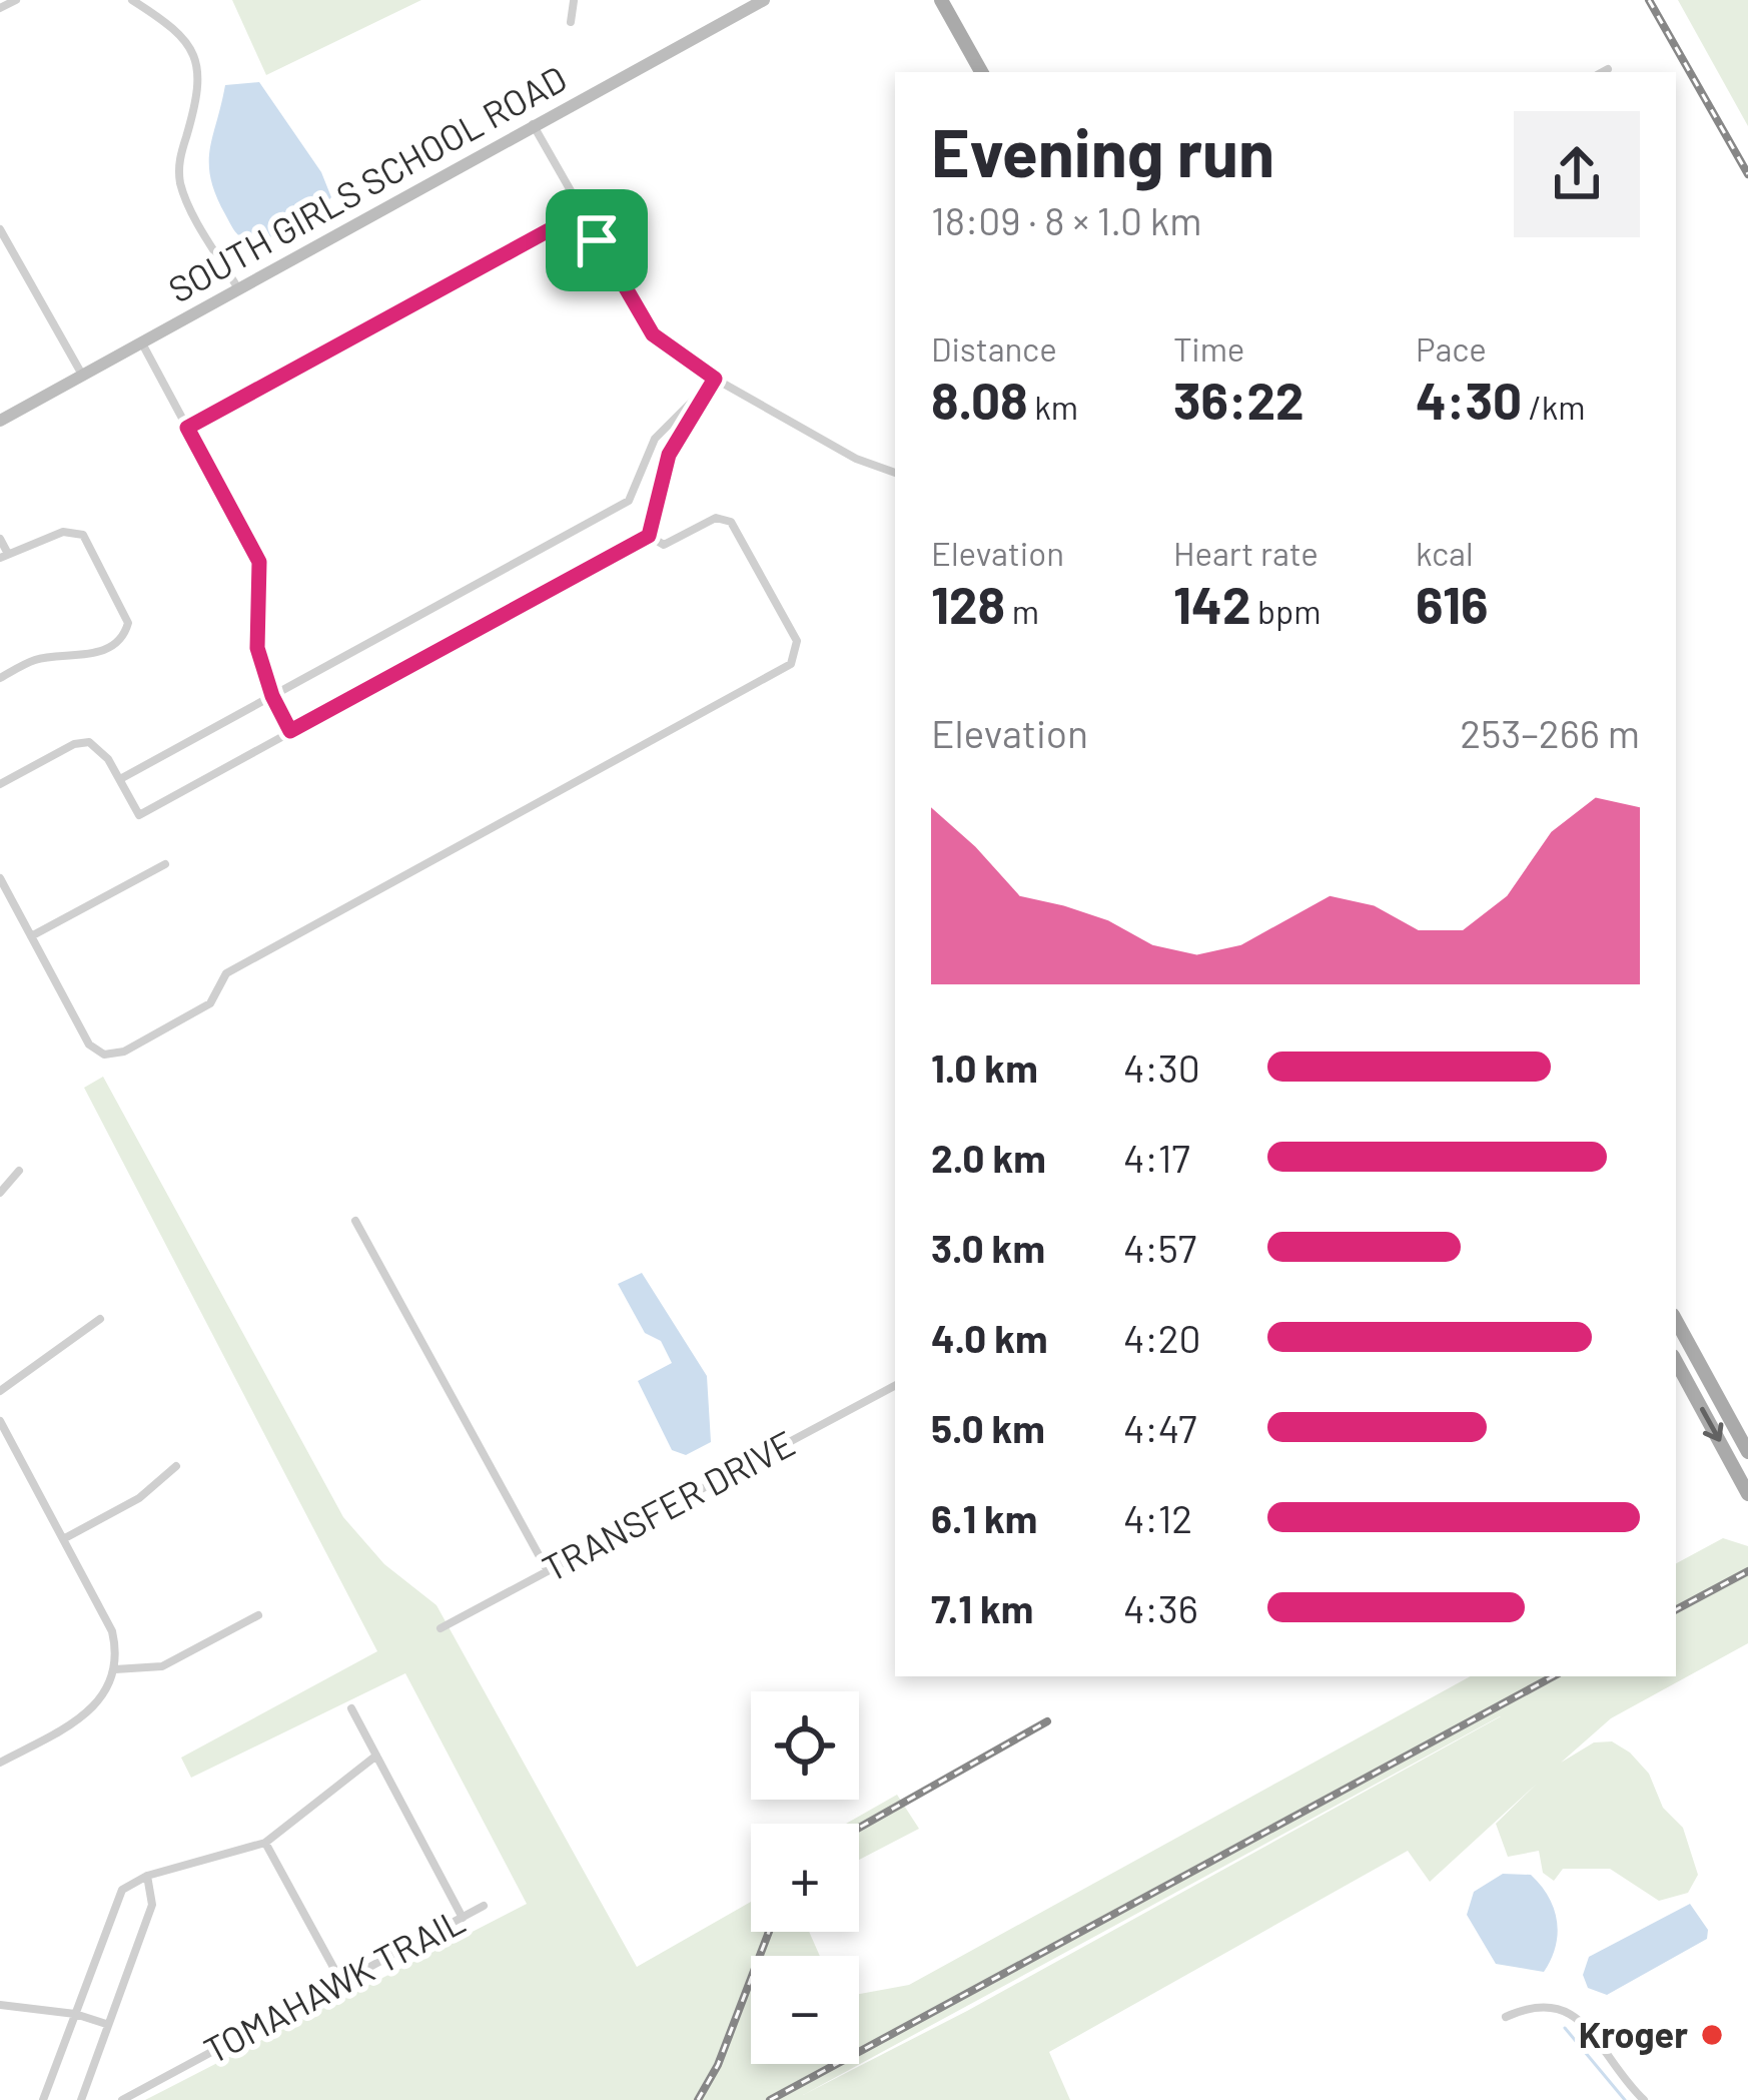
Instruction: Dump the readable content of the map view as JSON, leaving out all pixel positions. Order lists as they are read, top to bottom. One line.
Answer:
{"streets":{"main road":["SOUTH GIRLS SCHOOL ROAD"],"street":["TRANSFER DRIVE","TOMAHAWK TRAIL"]},"places":["Kroger"],"page":{"heading":["Evening run","18:09 · 8 × 1.0 km"],"stats":[["Distance","8.08 km"],["Time","36:22"],["Pace","4:30 /km"],["Elevation","128 m"],["Heart rate","142 bpm"],["kcal","616"]],"chart":["Elevation","253–266 m"],"list":[{"name":"1.0 km","note":"4:30"},{"name":"2.0 km","note":"4:17"},{"name":"3.0 km","note":"4:57"},{"name":"4.0 km","note":"4:20"},{"name":"5.0 km","note":"4:47"},{"name":"6.1 km","note":"4:12"},{"name":"7.1 km","note":"4:36"}],"map_buttons":["+","−"]}}
